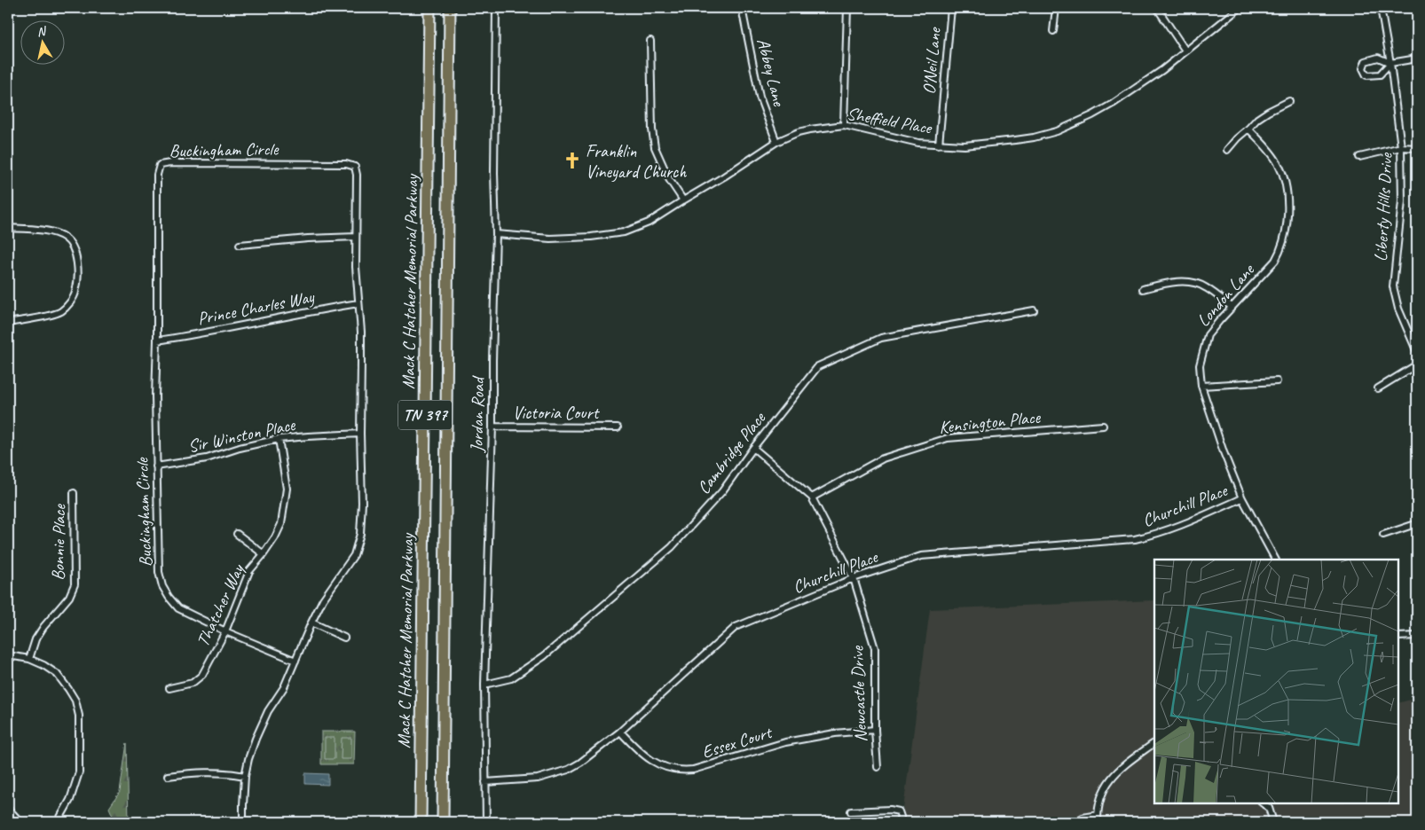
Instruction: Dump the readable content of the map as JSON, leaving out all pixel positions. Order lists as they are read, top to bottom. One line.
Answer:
{"streets":{"highway":["Mack C Hatcher Memorial Parkway","TN 397"],"street":["O'Neil Lane","Abbey Lane","Sheffield Place","Buckingham Circle","Liberty Hills Drive","London Lane","Prince Charles Way","Victoria Court","Jordan Road","Kensington Place","Sir Winston Place","Cambridge Place","Churchill Place","Bonnie Place","Thatcher Way","Newcastle Drive","Essex Court"]},"crossings":[["O'Neil Lane","Sheffield Place"],["Abbey Lane","Sheffield Place"],["Sheffield Place","Jordan Road"],["Buckingham Circle","Prince Charles Way"],["Buckingham Circle","Sir Winston Place"],["Buckingham Circle","Thatcher Way"],["London Lane","Churchill Place"],["Victoria Court","Jordan Road"],["Jordan Road","Cambridge Place"],["Jordan Road","Churchill Place"],["Kensington Place","Newcastle Drive"],["Sir Winston Place","Thatcher Way"],["Cambridge Place","Newcastle Drive"],["Churchill Place","Newcastle Drive"],["Churchill Place","Essex Court"],["Newcastle Drive","Essex Court"]],"places":{"church":["Franklin Vineyard Church"]},"north":"top"}
